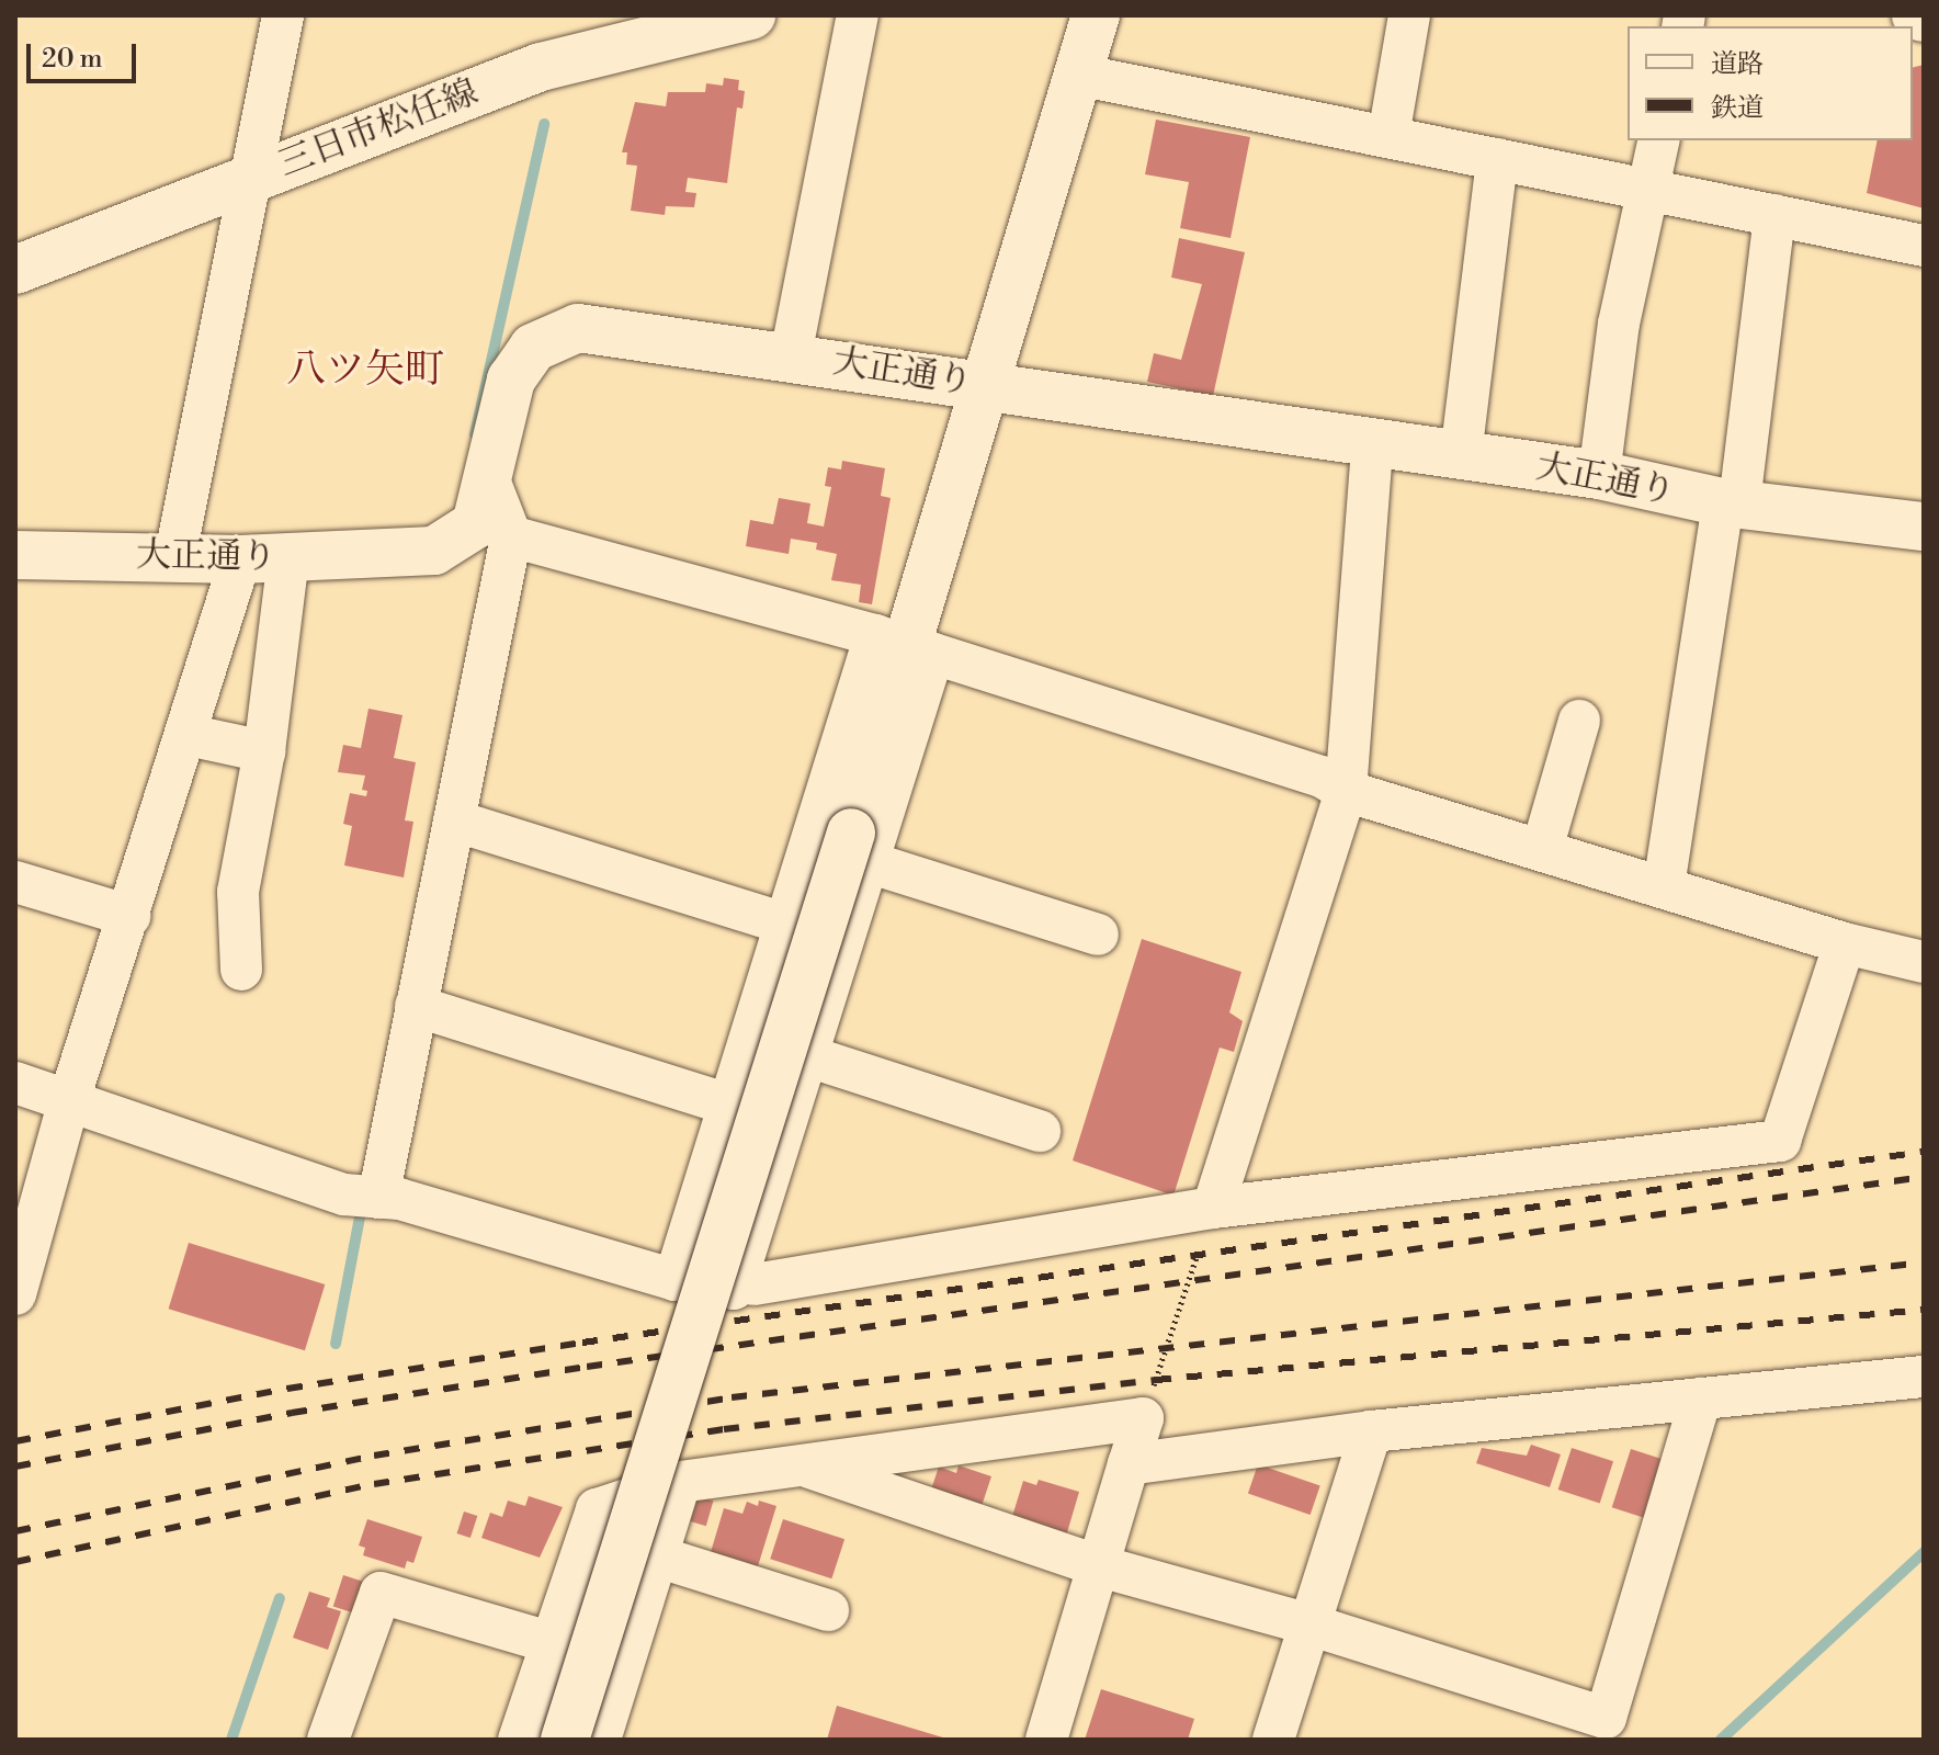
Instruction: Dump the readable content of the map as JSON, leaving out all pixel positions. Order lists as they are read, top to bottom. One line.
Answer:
{"streets":{"street":["三日市松任線","大正通り"]},"districts":["八ツ矢町"],"legend":["道路","鉄道"],"scale_bar":"20 m"}
